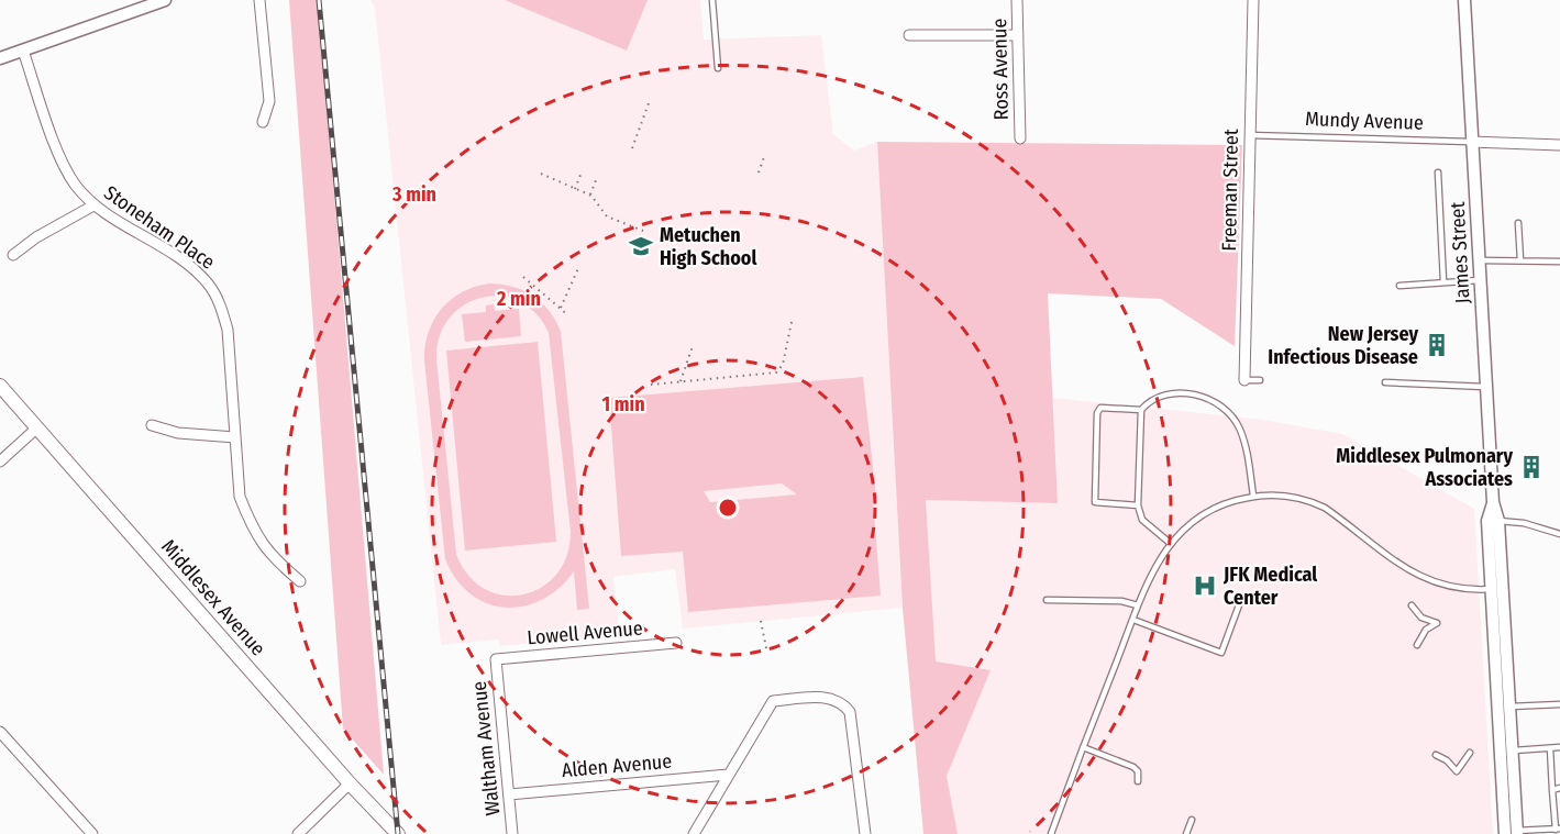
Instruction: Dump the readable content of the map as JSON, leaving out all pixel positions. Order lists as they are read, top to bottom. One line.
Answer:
{"streets":{"main road":["Middlesex Avenue"],"street":["Ross Avenue","Freeman Street","Stoneham Place","James Street","Lowell Avenue","Waltham Avenue","Alden Avenue"],"lane":["Mundy Avenue"]},"crossings":[["Mundy Avenue","Freeman Street"],["Mundy Avenue","James Street"],["Lowell Avenue","Waltham Avenue"],["Waltham Avenue","Alden Avenue"]],"places":{"school or university":["Metuchen High School"],"building":["New Jersey Infectious Disease","Middlesex Pulmonary Associates"],"hospital":["JFK Medical Center"]},"rings":["3 min","2 min","1 min"]}
